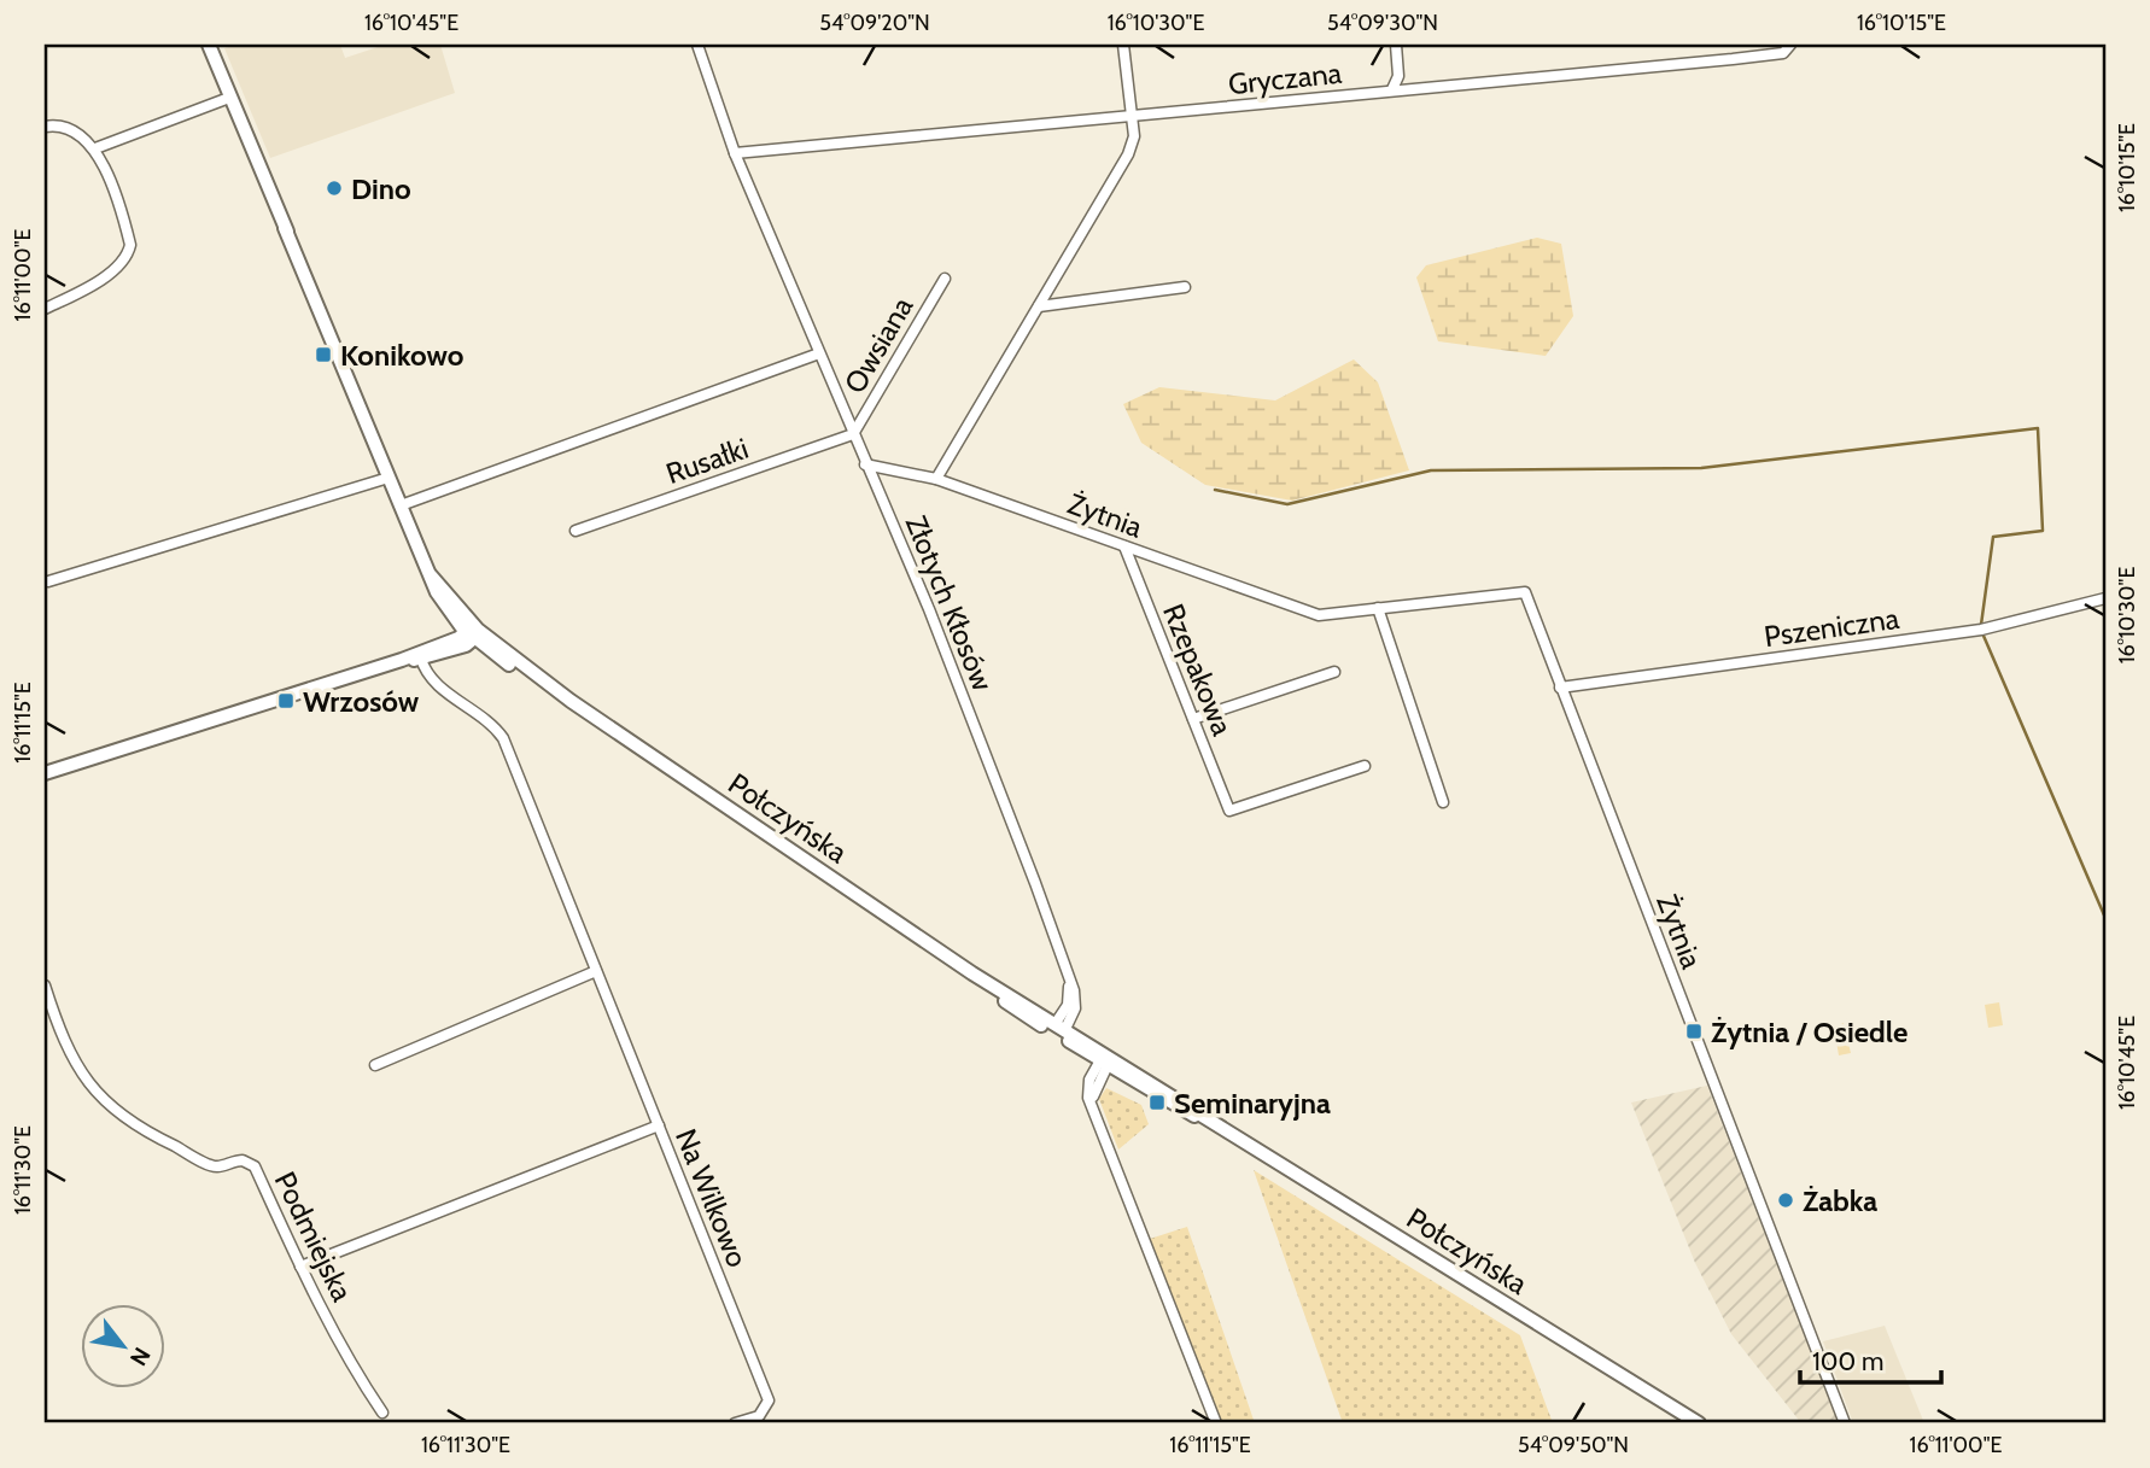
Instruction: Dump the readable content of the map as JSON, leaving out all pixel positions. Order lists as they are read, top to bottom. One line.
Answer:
{"streets":{"main road":["Połczyńska"],"street":["Gryczana","Owsiana","Rusałki","Żytnia","Złotych Kłosów","Pszeniczna","Rzepakowa","Na Wilkowo","Podmiejska"]},"crossings":[["Gryczana","Złotych Kłosów"],["Owsiana","Rusałki"],["Owsiana","Złotych Kłosów"],["Rusałki","Złotych Kłosów"],["Żytnia","Złotych Kłosów"],["Żytnia","Pszeniczna"],["Żytnia","Rzepakowa"],["Złotych Kłosów","Połczyńska"]],"places":{"other":["Dino","Żabka"],"transit":["Konikowo","Wrzosów","Żytnia / Osiedle","Seminaryjna"]},"scale_bar":"100 m","north":"bottom right","coordinates":["16°10'45\"E","54°09'20\"N","16°10'30\"E","54°09'30\"N","16°10'15\"E","16°11'00\"E","16°11'15\"E","16°11'30\"E","54°09'50\"N"]}
